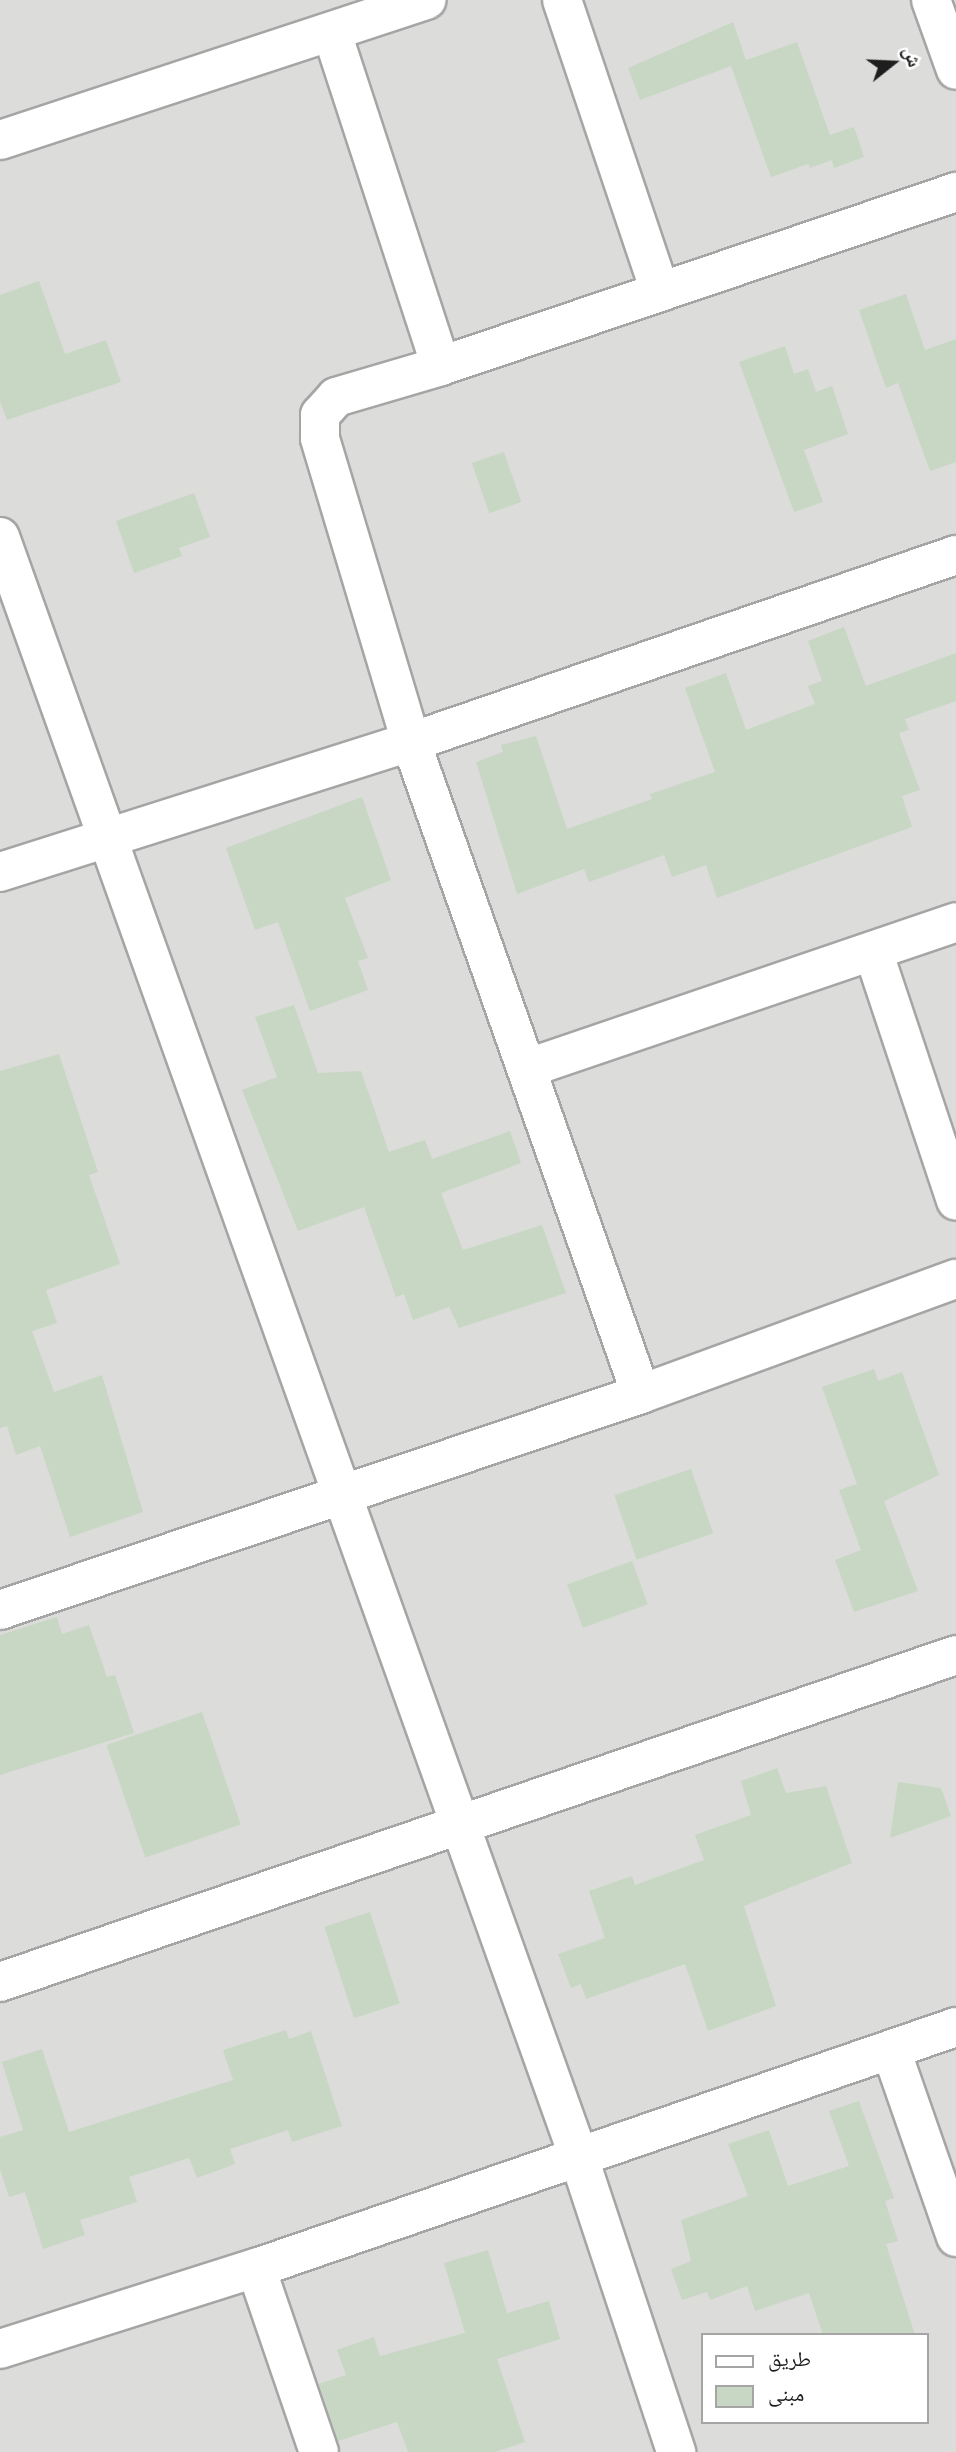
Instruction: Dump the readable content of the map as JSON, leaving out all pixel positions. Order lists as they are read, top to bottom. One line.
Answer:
{"legend":["طريق","مبنى"],"north":"right"}
